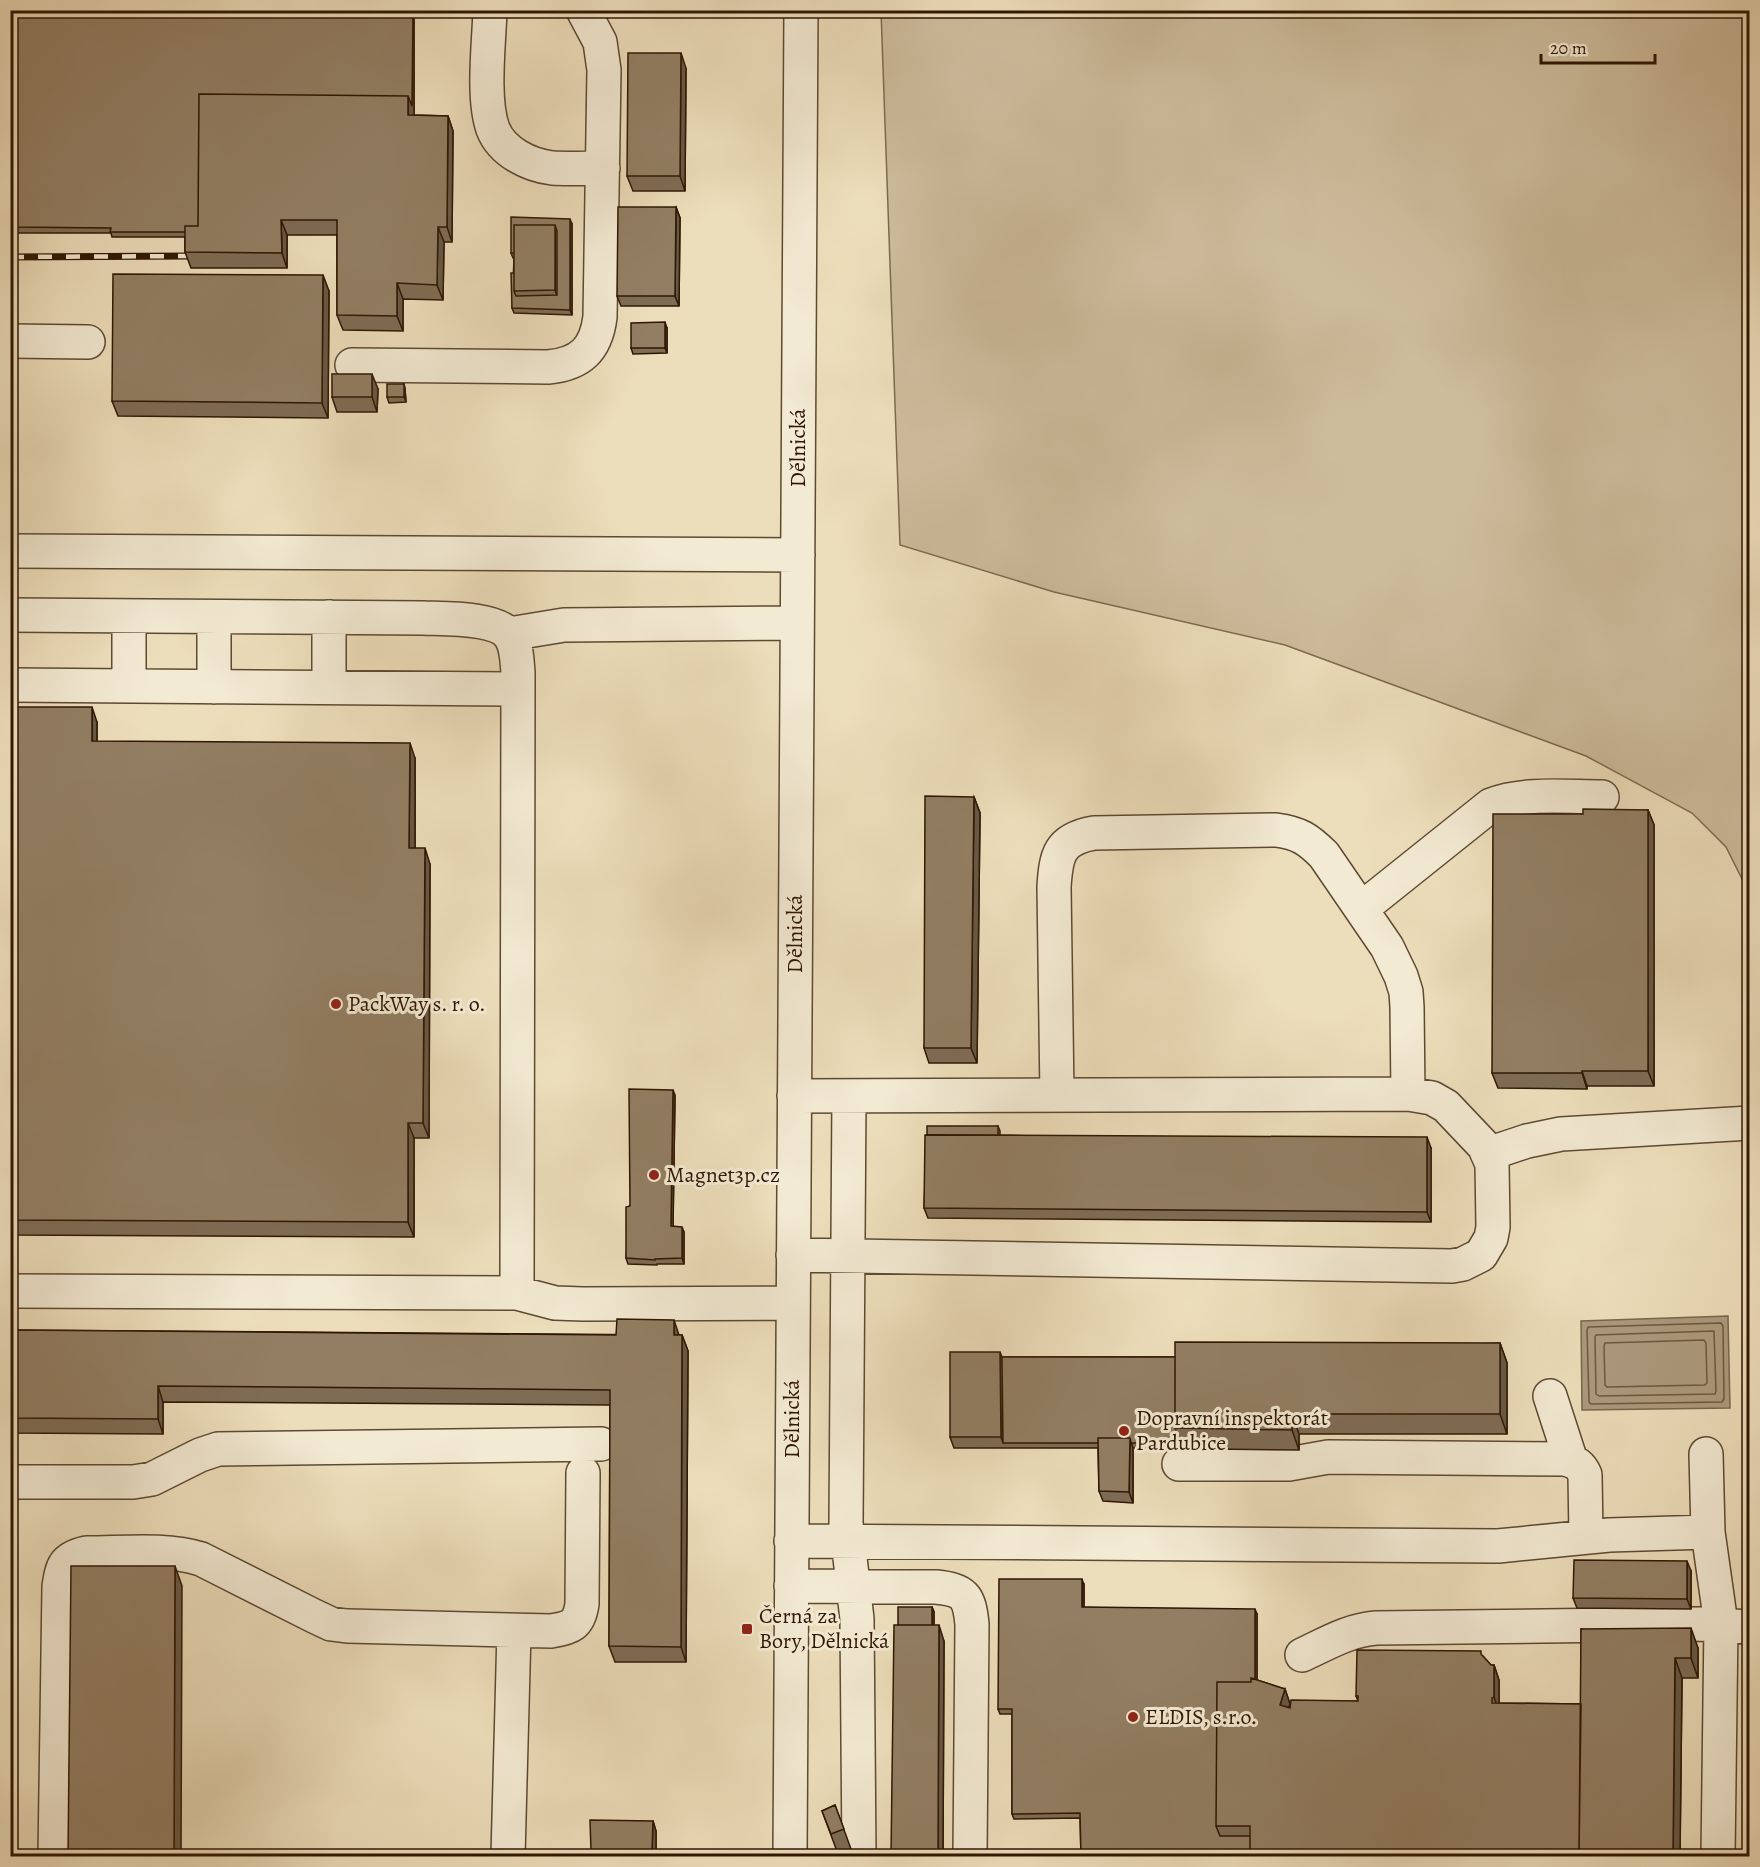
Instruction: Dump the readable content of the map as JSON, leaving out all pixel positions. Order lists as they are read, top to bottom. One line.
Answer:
{"streets":{"street":["Dělnická"]},"places":{"other":["PackWay s. r. o.","Magnet3p.cz","Dopravní inspektorát Pardubice","ELDIS, s.r.o."],"transit":["Černá za Bory, Dělnická"]},"scale_bar":"20 m"}
